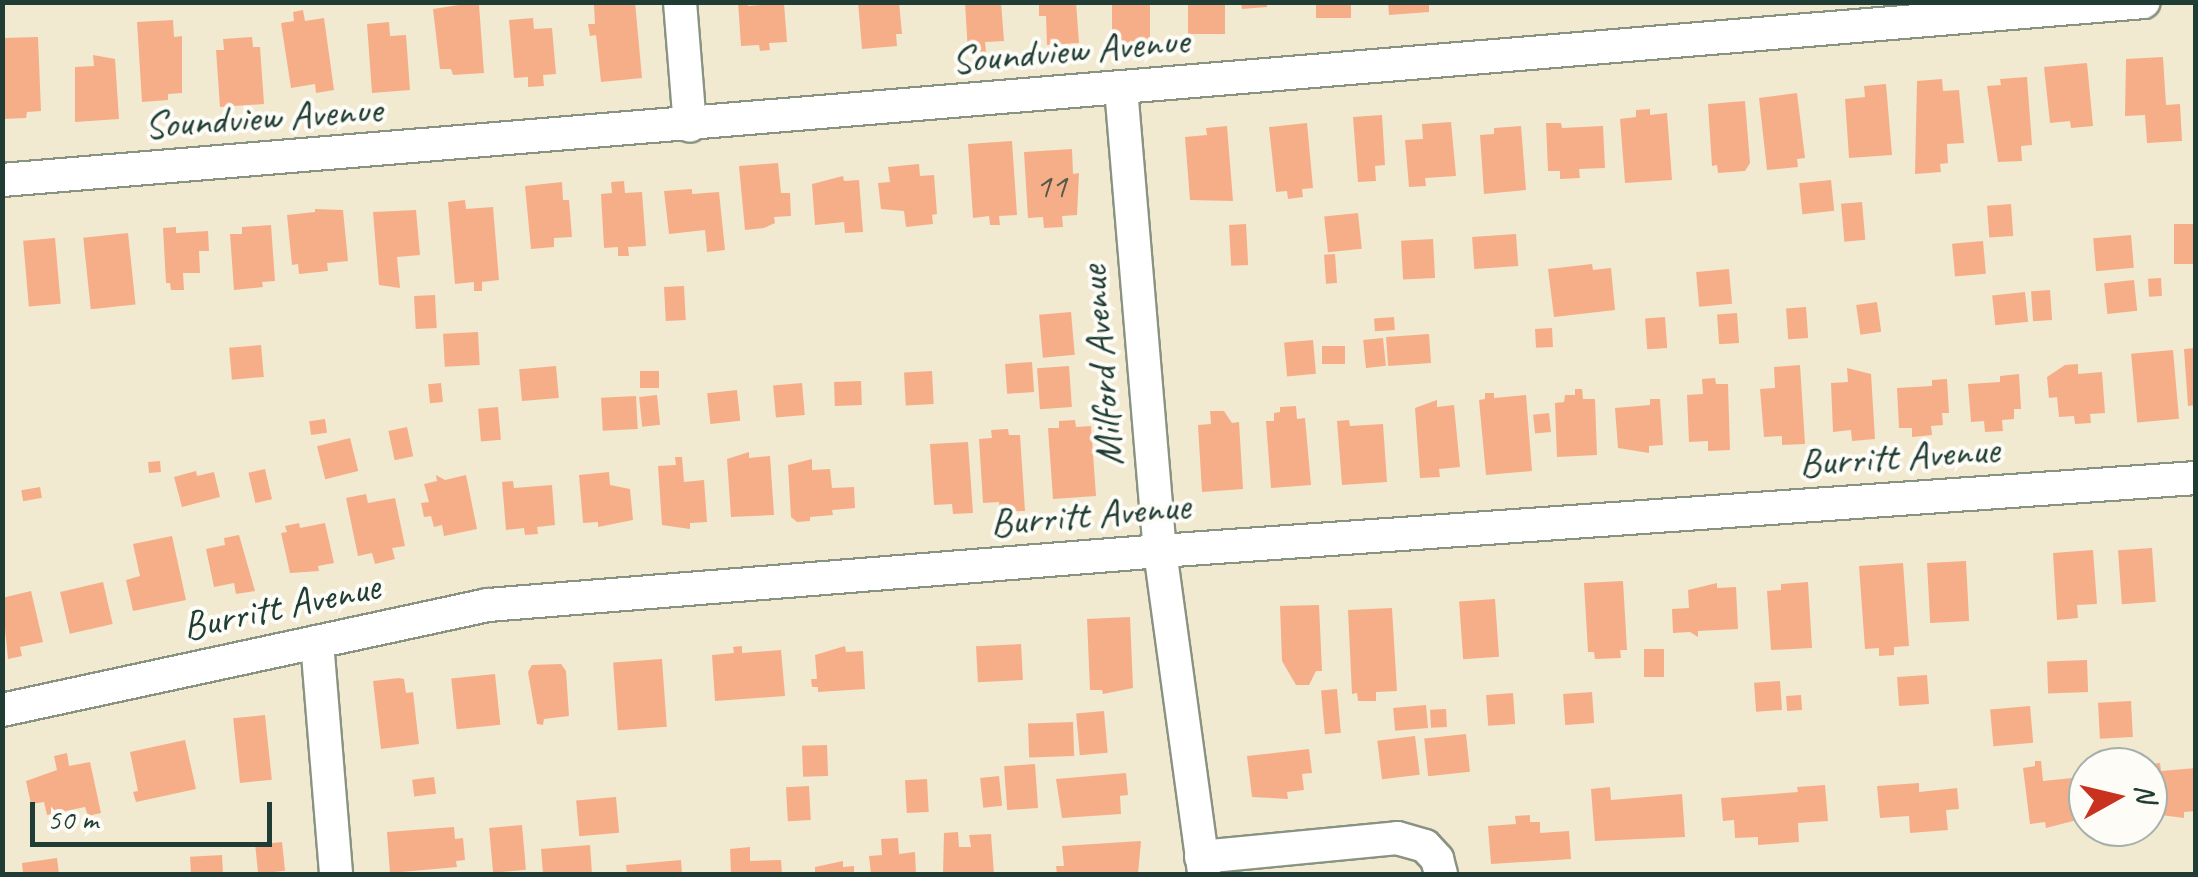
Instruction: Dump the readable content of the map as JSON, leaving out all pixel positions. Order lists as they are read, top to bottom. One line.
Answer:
{"streets":{"street":["Soundview Avenue","Milford Avenue","Burritt Avenue"]},"crossings":[["Soundview Avenue","Milford Avenue"],["Milford Avenue","Burritt Avenue"]],"house_numbers":["11"],"scale_bar":"50 m","north":"right"}
